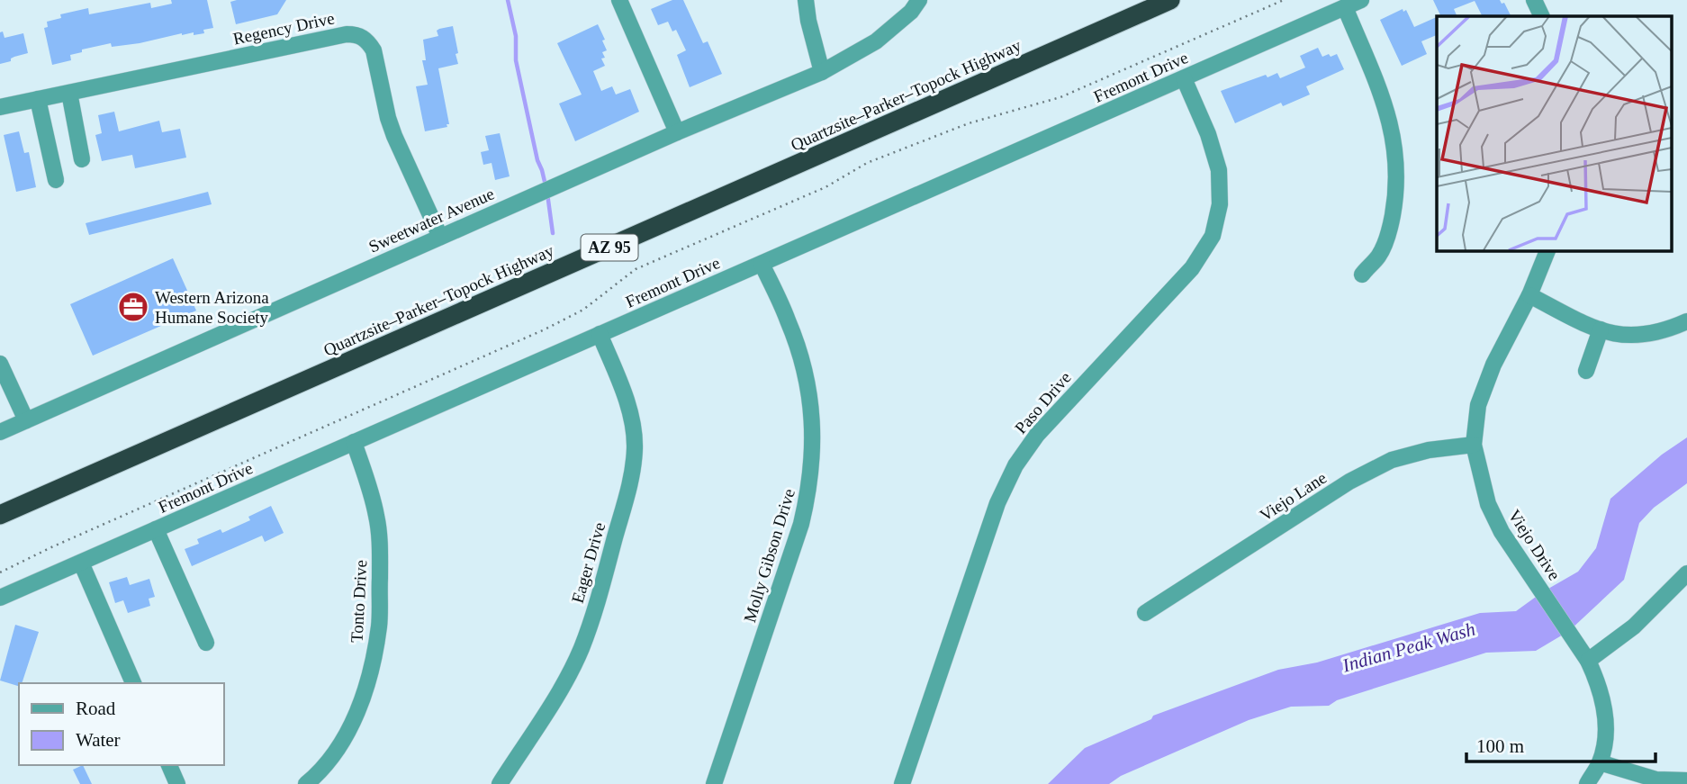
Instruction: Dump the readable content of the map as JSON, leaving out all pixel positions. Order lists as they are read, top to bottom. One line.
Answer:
{"streets":{"highway":["Quartzsite–Parker–Topock Highway","AZ 95"],"street":["Regency Drive","Fremont Drive","Sweetwater Avenue","Paso Drive","Viejo Lane","Viejo Drive","Molly Gibson Drive","Eager Drive","Tonto Drive"]},"crossings":[["Regency Drive","Sweetwater Avenue"],["Fremont Drive","Paso Drive"],["Fremont Drive","Molly Gibson Drive"],["Fremont Drive","Eager Drive"],["Fremont Drive","Tonto Drive"],["Viejo Lane","Viejo Drive"]],"water":["Indian Peak Wash"],"places":{"office":["Western Arizona Humane Society"]},"legend":["Road","Water"],"scale_bar":"100 m"}
